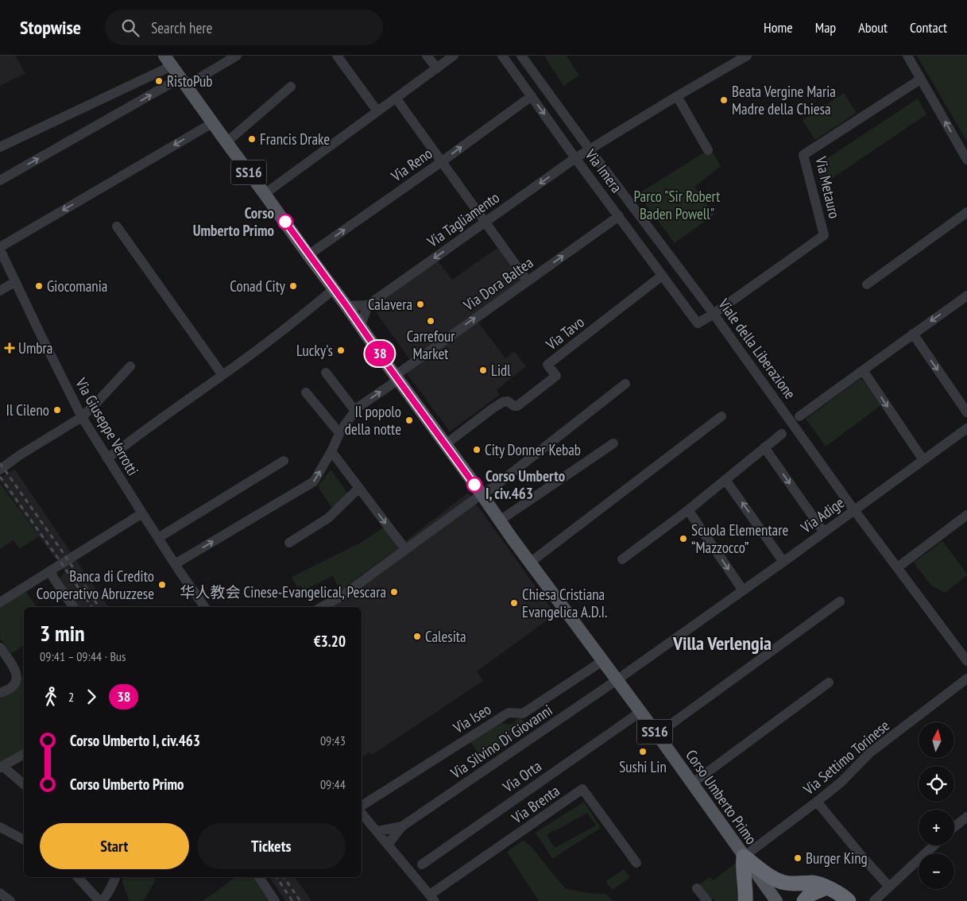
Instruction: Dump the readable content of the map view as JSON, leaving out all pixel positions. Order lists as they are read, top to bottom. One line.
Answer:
{"streets":{"main road":["SS16","Corso Umberto Primo"],"street":["Via Reno","Via Imera","Via Metauro","Via Tagliamento","Via Dora Baltea","Via Tavo","Viale della Liberazione","Via Giuseppe Verrotti","Via Adige","Via Iseo","Via Silvino Di Giovanni","Via Settimo Torinese","Via Orta","Via Brenta"]},"crossings":[["Via Reno","Via Imera"],["Via Reno","Corso Umberto Primo"],["Via Imera","Via Metauro"],["Via Imera","Via Tagliamento"],["Via Imera","Via Dora Baltea"],["Via Imera","Via Tavo"],["Via Metauro","Viale della Liberazione"],["Via Tagliamento","Viale della Liberazione"],["Via Dora Baltea","Via Giuseppe Verrotti"],["Via Dora Baltea","Corso Umberto Primo"],["Via Tavo","Corso Umberto Primo"],["Viale della Liberazione","Via Adige"],["Via Adige","Via Silvino Di Giovanni"],["Via Adige","Corso Umberto Primo"],["Via Iseo","Corso Umberto Primo"],["Via Silvino Di Giovanni","Corso Umberto Primo"],["Via Settimo Torinese","Corso Umberto Primo"],["Via Orta","Corso Umberto Primo"]],"one_way":["Via Tagliamento"],"districts":["Villa Verlengia"],"parks":["Parco \"Sir Robert Baden Powell\""],"places":{"other":["RistoPub","Beata Vergine Maria Madre della Chiesa","Francis Drake","Corso Umberto Primo","Giocomania","Conad City","Calavera","Carrefour Market","Lucky's","Lidl","Il Cileno","Il popolo della notte","City Donner Kebab","Corso Umberto I, civ.463","Scuola Elementare “Mazzocco”","Banca di Credito Cooperativo Abruzzese","华人教会 Cinese-Evangelical, Pescara","Chiesa Cristiana Evangelica A.D.I.","Calesita","Sushi Lin","Burger King"],"health":["Umbra"]},"lines":["bus line 38"],"north":"top","page":{"header":"Stopwise","search":"Search here","nav":["Home","Map","About","Contact"],"on_map":"38","heading":["3 min","09:41 – 09:44 · Bus","€3.20"],"legs":["2","38"],"list":[{"name":"Corso Umberto I, civ.463","value":"09:43"},{"name":"Corso Umberto Primo","value":"09:44"}],"map_buttons":["+","−"],"buttons":["Start","Tickets"]}}
